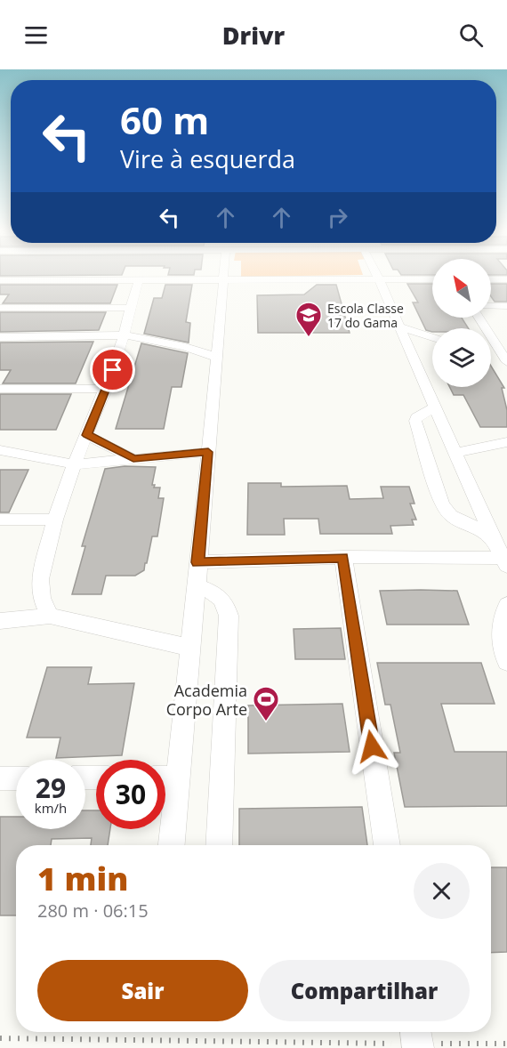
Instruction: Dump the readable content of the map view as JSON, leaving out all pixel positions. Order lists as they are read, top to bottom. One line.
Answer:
{"places":{"school or university":["Escola Classe 17 do Gama"],"sports":["Academia Corpo Arte"]},"north":"top left","page":{"header":"Drivr","turn":["60 m","Vire à esquerda"],"speed":"29 km/h","limit":"30","heading":["1 min","280 m · 06:15"],"buttons":["Sair","Compartilhar"]}}
